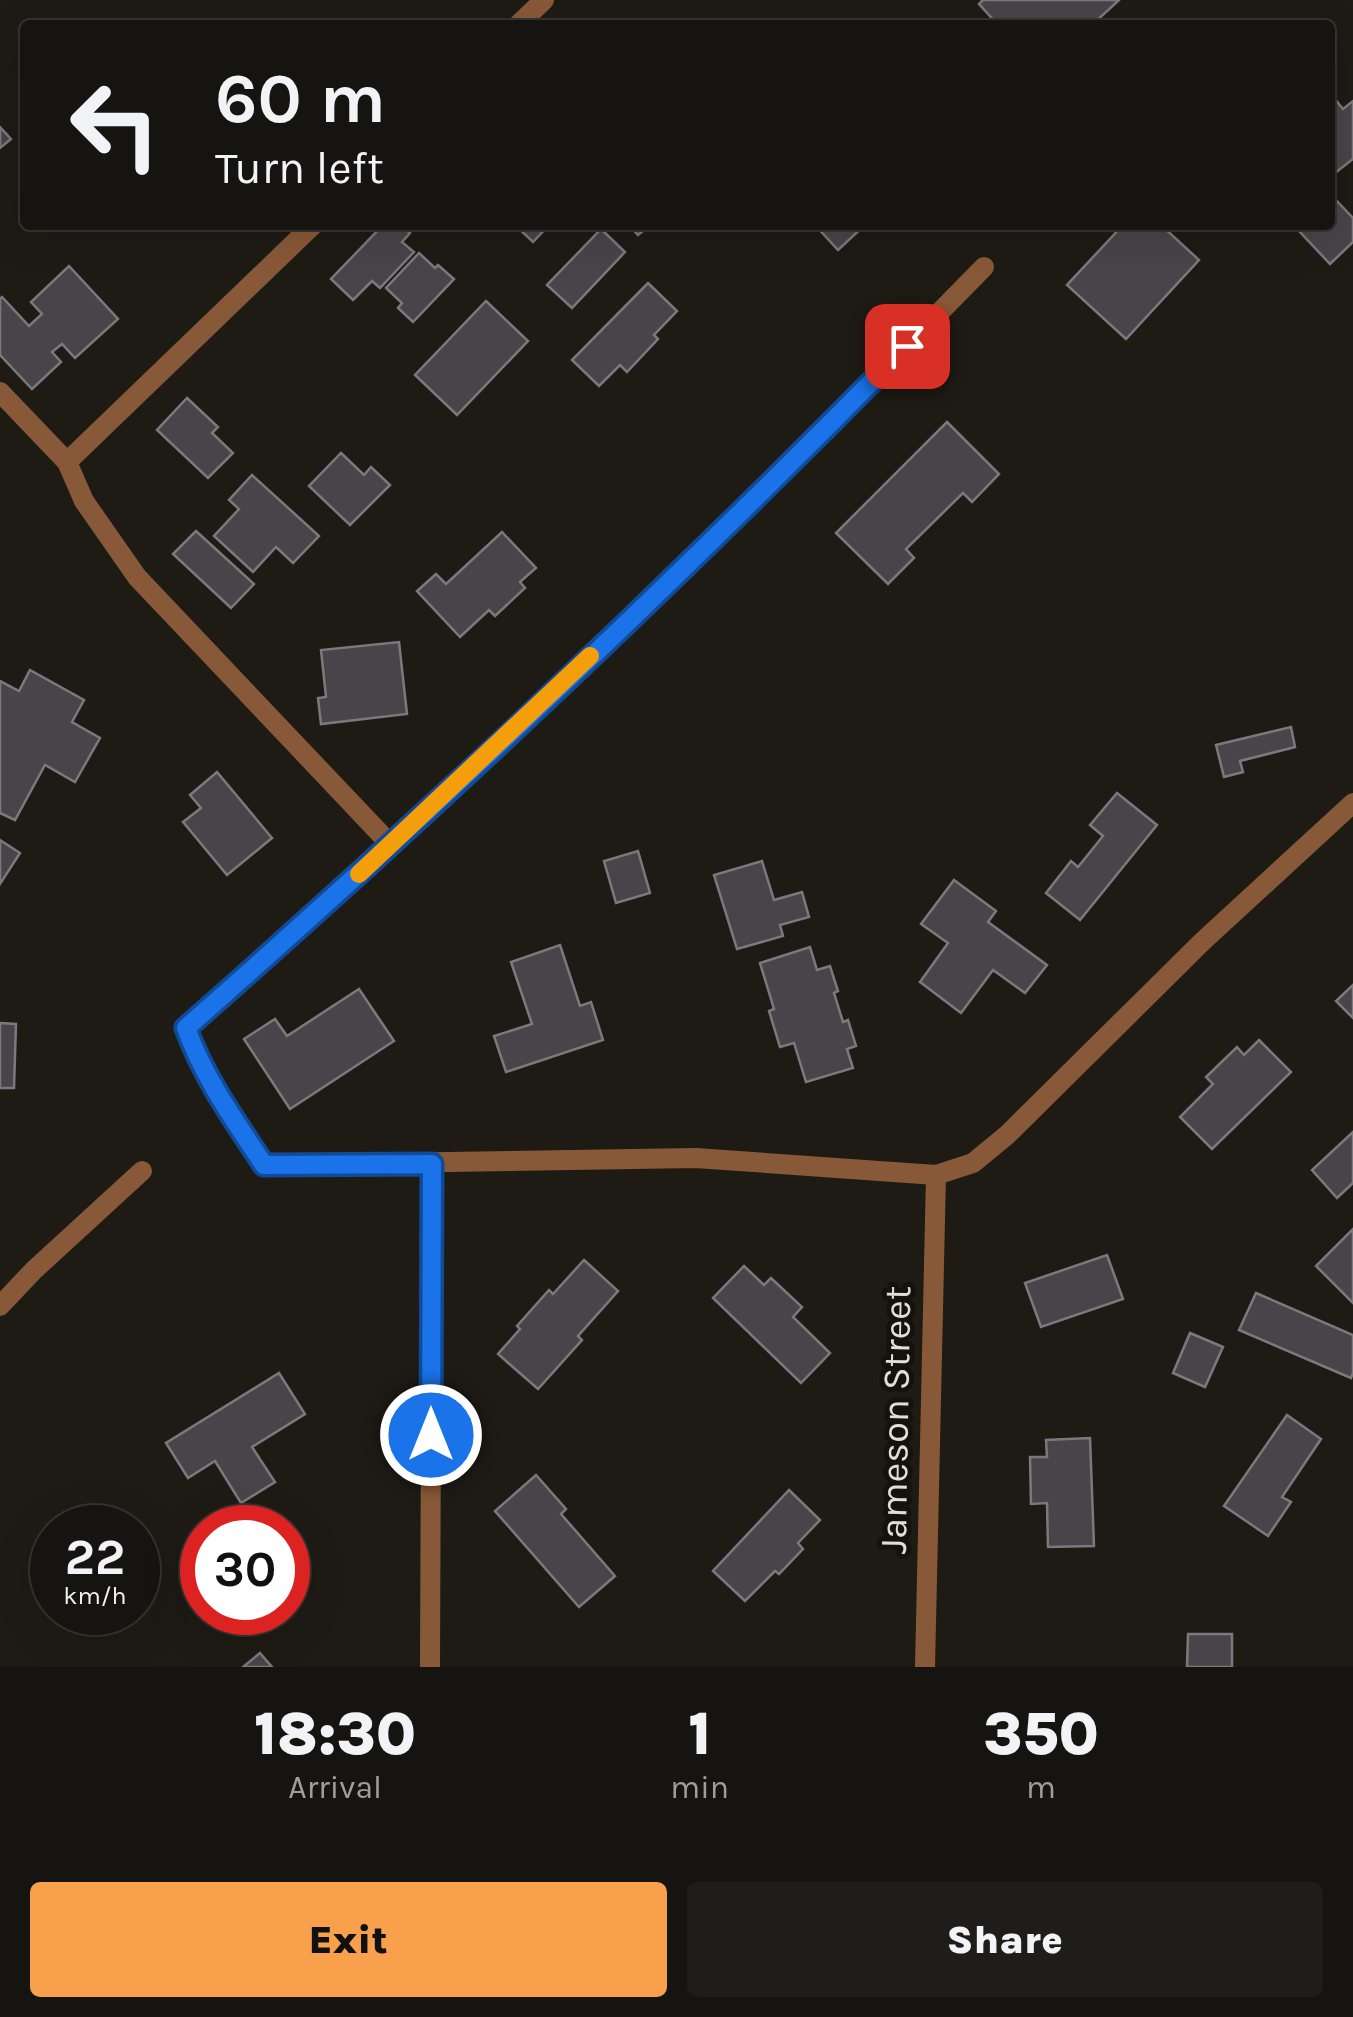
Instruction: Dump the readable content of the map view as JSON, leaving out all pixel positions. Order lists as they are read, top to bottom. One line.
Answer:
{"streets":{"street":["Jameson Street"]},"page":{"turn":["60 m","Turn left"],"speed":"22 km/h","limit":"30","eta":["18:30","Arrival","1","min","350","m"],"buttons":["Exit","Share"]}}
